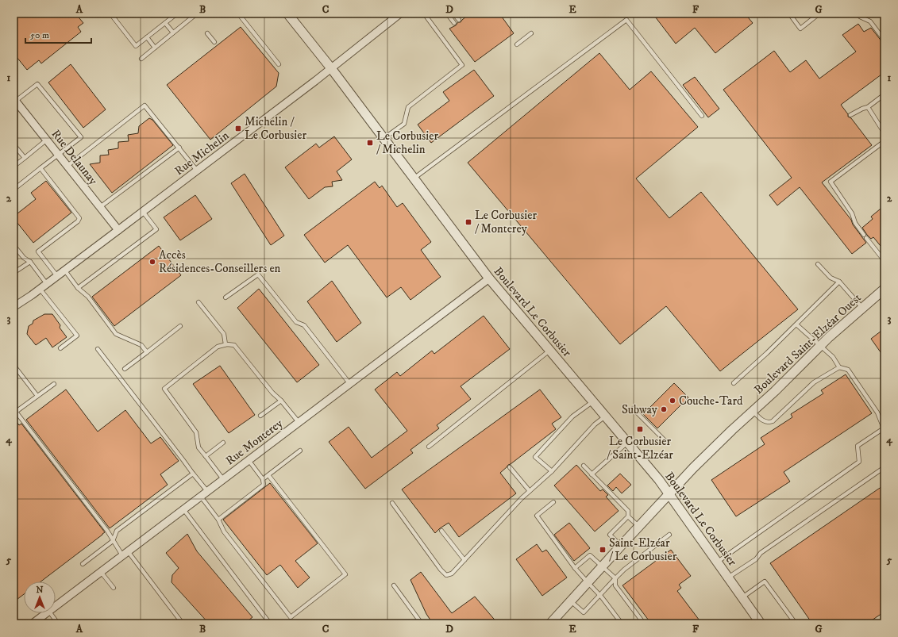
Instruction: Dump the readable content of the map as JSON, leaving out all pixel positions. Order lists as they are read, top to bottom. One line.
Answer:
{"streets":{"street":["Rue Michelin","Rue Delaunay","Boulevard Le Corbusier","Boulevard Saint-Elzéar Ouest","Rue Monterey"]},"crossings":[["Rue Michelin","Rue Delaunay"],["Rue Michelin","Boulevard Le Corbusier"],["Boulevard Le Corbusier","Boulevard Saint-Elzéar Ouest"],["Boulevard Le Corbusier","Rue Monterey"]],"places":{"transit":["Michelin / Le Corbusier","Le Corbusier / Michelin","Le Corbusier / Monterey","Le Corbusier / Saint-Elzéar","Saint-Elzéar / Le Corbusier"],"other":["Accès Résidences-Conseillers en","Couche-Tard","Subway"]},"scale_bar":"50 m","north":"top","grid":{"columns":["A","B","C","D","E","F","G"],"rows":["1","2","3","4","5"]}}
